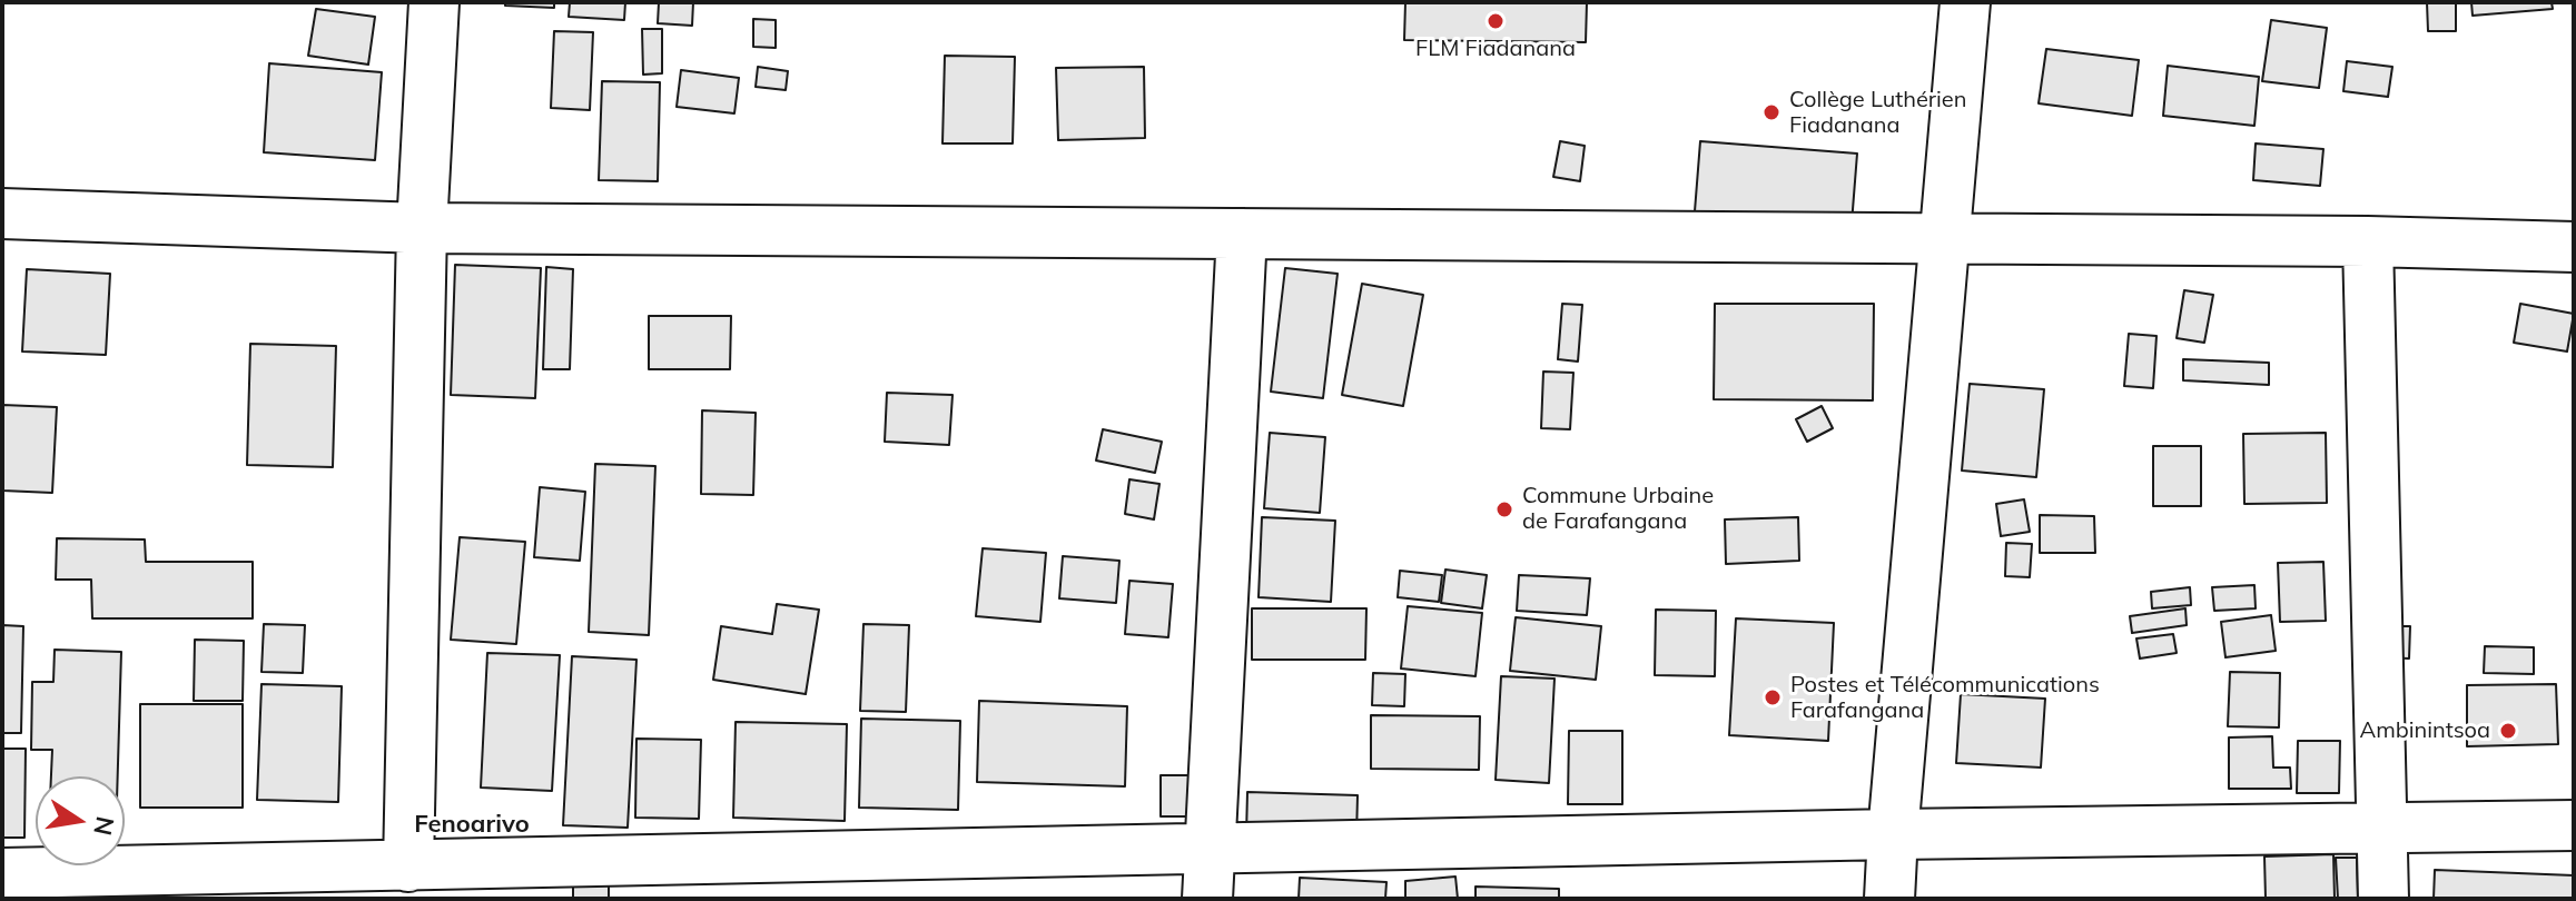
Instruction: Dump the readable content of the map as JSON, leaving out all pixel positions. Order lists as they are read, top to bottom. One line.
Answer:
{"districts":["Fenoarivo"],"places":["FLM Fiadanana","Collège Luthérien Fiadanana","Commune Urbaine de Farafangana","Postes et Télécommunications Farafangana","Ambinintsoa"],"north":"right"}
